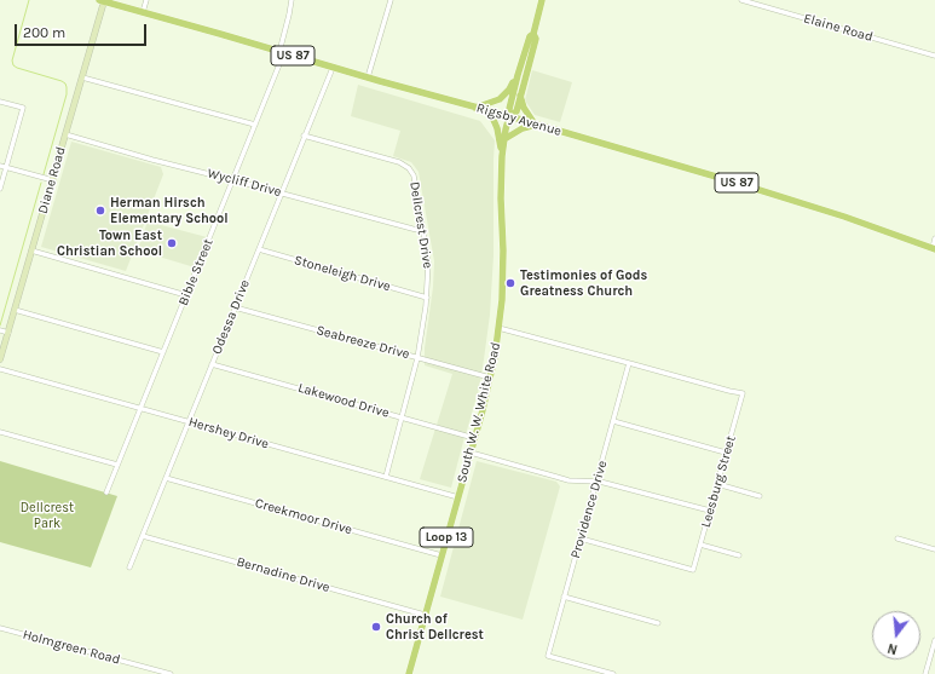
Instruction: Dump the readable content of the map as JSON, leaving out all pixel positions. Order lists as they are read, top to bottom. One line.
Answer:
{"streets":{"main road":["US 87","Rigsby Avenue","South W. W. White Road","Loop 13"],"street":["Elaine Road","Diane Road","Wycliff Drive","Dellcrest Drive","Bible Street","Stoneleigh Drive","Odessa Drive","Seabreeze Drive","Lakewood Drive","Hershey Drive","Leesburg Street","Providence Drive","Creekmoor Drive","Bernadine Drive","Holmgreen Road"]},"crossings":[["Rigsby Avenue","Diane Road"],["Rigsby Avenue","Bible Street"],["Rigsby Avenue","Odessa Drive"],["Rigsby Avenue","South W. W. White Road"],["Diane Road","Wycliff Drive"],["Wycliff Drive","Dellcrest Drive"],["Wycliff Drive","Bible Street"],["Wycliff Drive","Odessa Drive"],["Dellcrest Drive","Stoneleigh Drive"],["Dellcrest Drive","Odessa Drive"],["Dellcrest Drive","Seabreeze Drive"],["Dellcrest Drive","Lakewood Drive"],["Dellcrest Drive","Hershey Drive"],["Bible Street","Hershey Drive"],["Stoneleigh Drive","Odessa Drive"],["Odessa Drive","Seabreeze Drive"],["Odessa Drive","Lakewood Drive"],["Odessa Drive","Hershey Drive"],["Odessa Drive","Creekmoor Drive"],["Odessa Drive","Bernadine Drive"],["Seabreeze Drive","South W. W. White Road"],["Lakewood Drive","South W. W. White Road"],["South W. W. White Road","Hershey Drive"],["South W. W. White Road","Creekmoor Drive"],["South W. W. White Road","Bernadine Drive"],["Leesburg Street","Providence Drive"]],"parks":["Dellcrest Park"],"places":["Herman Hirsch Elementary School","Town East Christian School","Testimonies of Gods Greatness Church","Church of Christ Dellcrest"],"scale_bar":"200 m","north":"bottom"}
